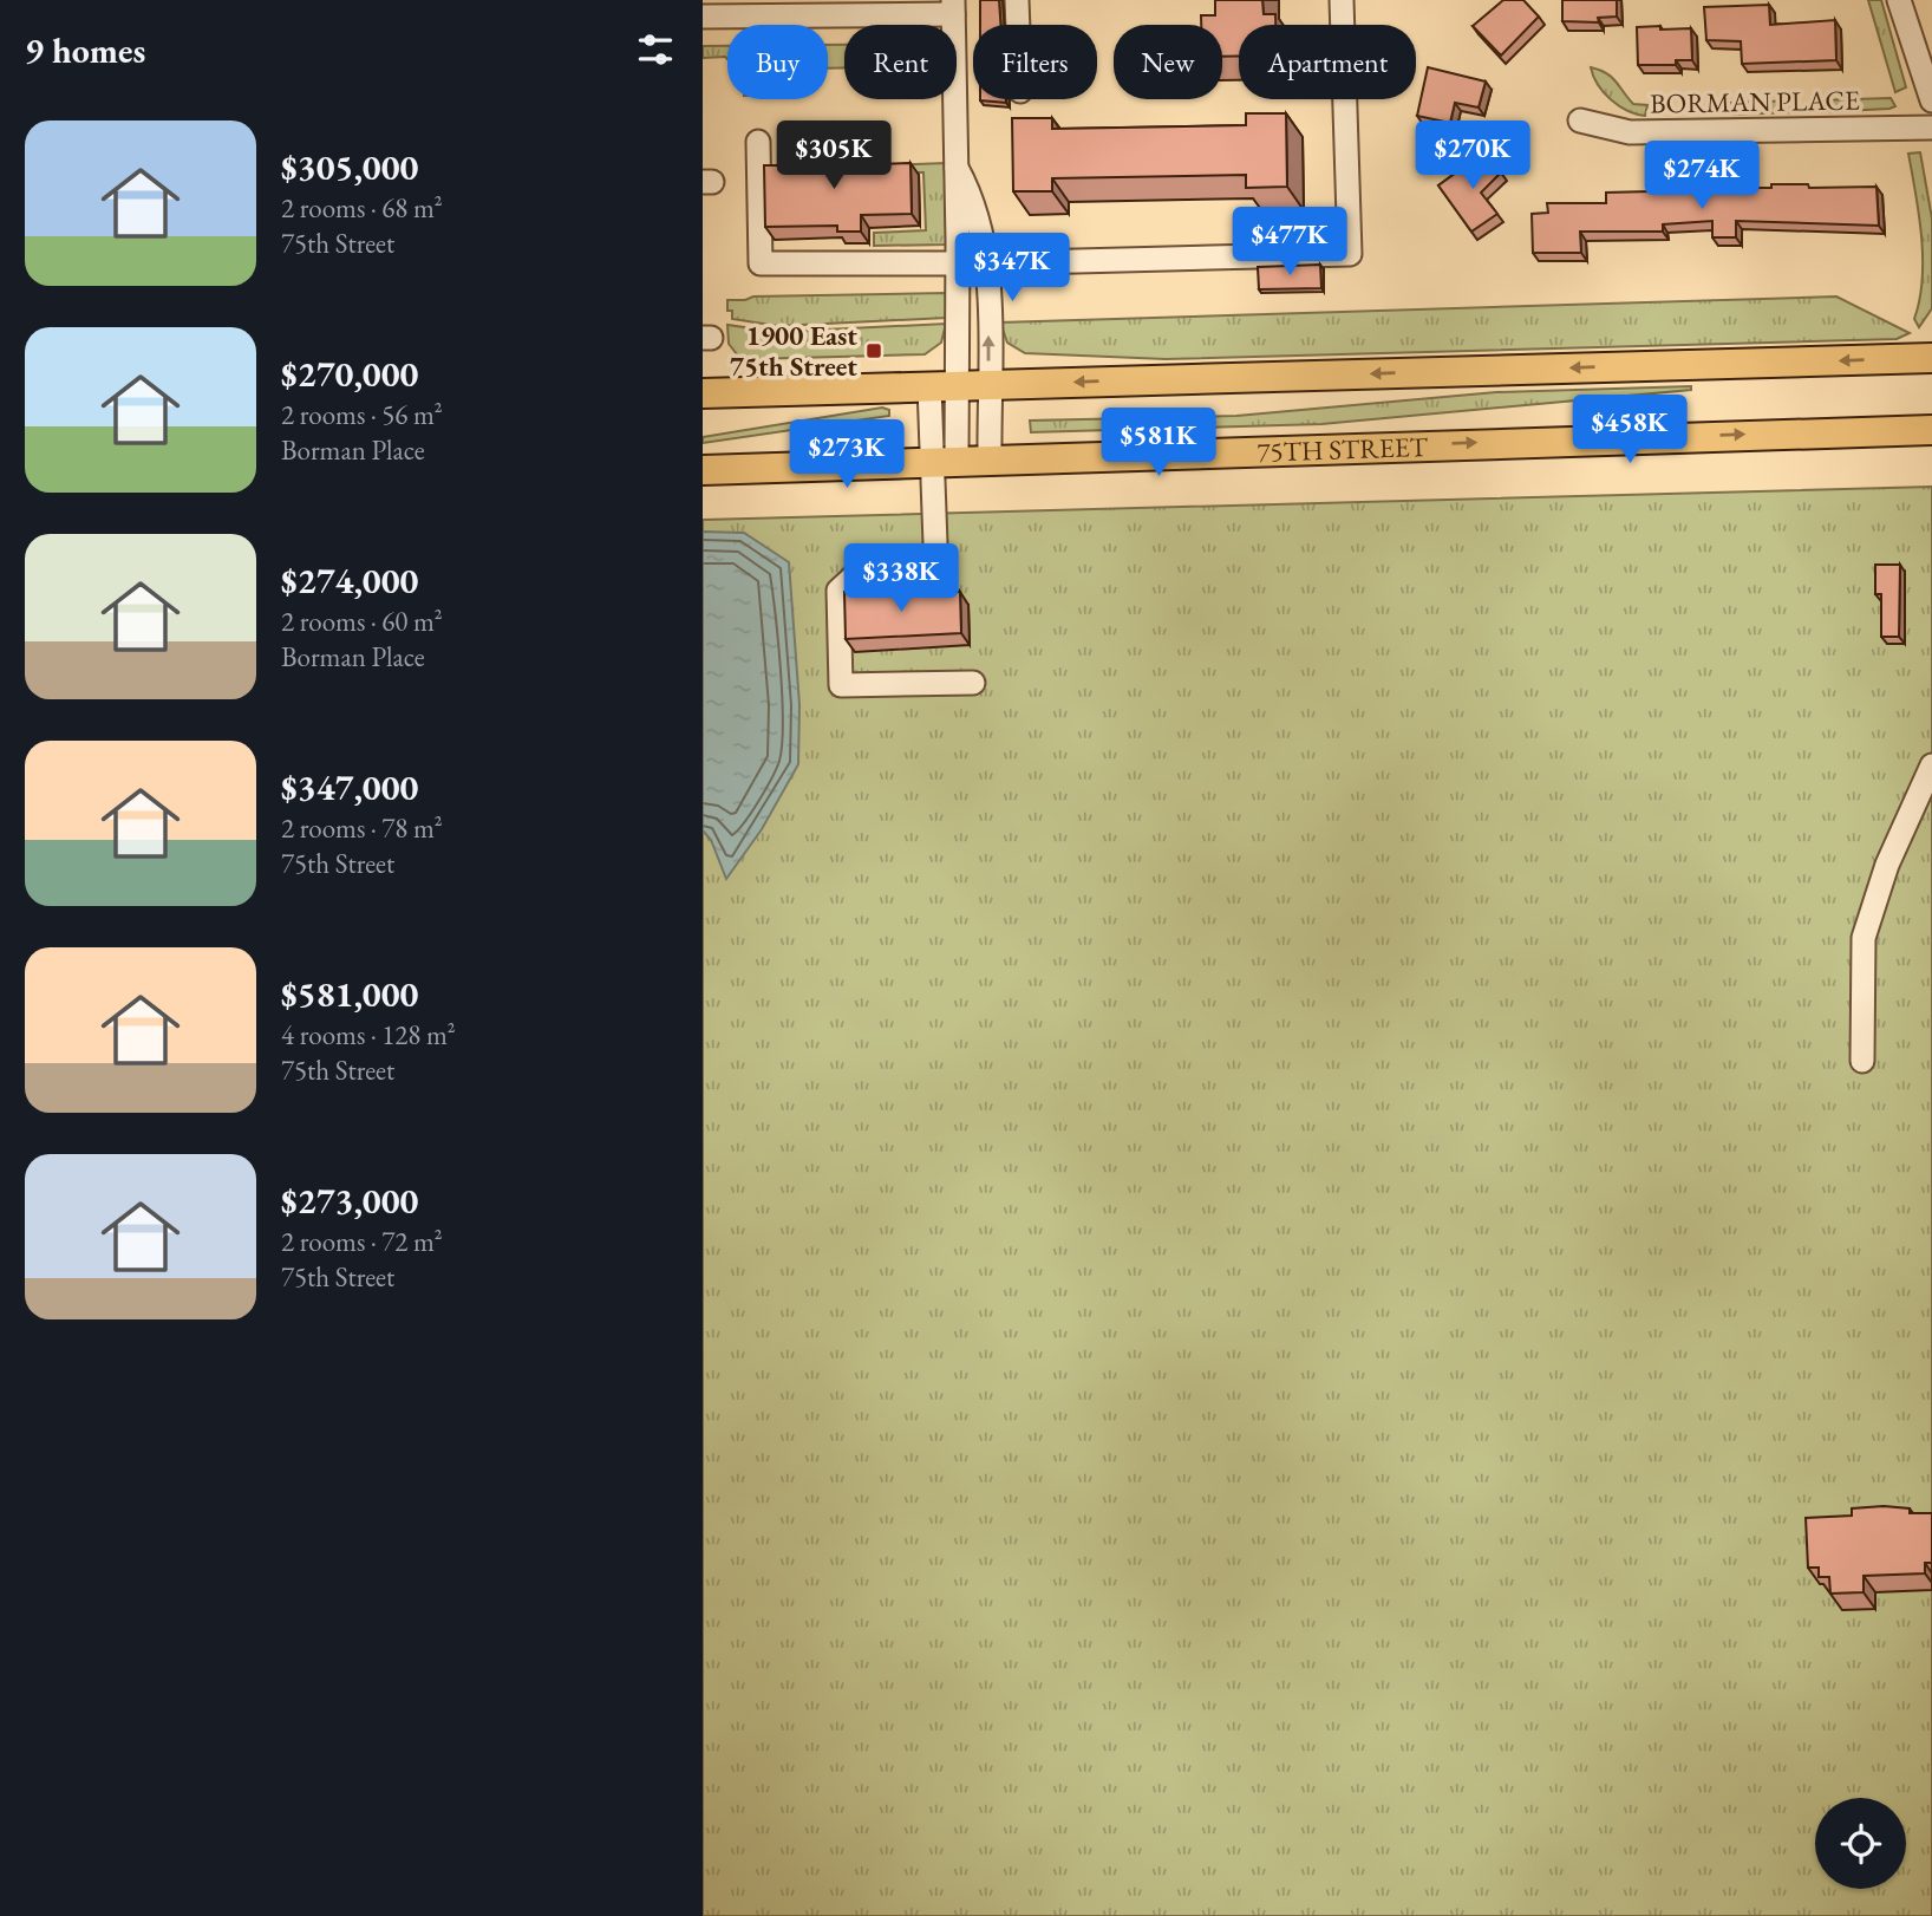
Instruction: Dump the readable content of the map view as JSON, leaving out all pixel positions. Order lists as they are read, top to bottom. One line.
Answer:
{"streets":{"main road":["75TH STREET"],"street":["BORMAN PLACE"]},"places":{"transit":["1900 East 75th Street"]},"page":{"heading":"9 homes","chip":["Buy","Rent","Filters","New","Apartment"],"list":[{"name":"$305,000","note":"2 rooms · 68 m² · 75th Street"},{"name":"$270,000","note":"2 rooms · 56 m² · Borman Place"},{"name":"$274,000","note":"2 rooms · 60 m² · Borman Place"},{"name":"$347,000","note":"2 rooms · 78 m² · 75th Street"},{"name":"$581,000","note":"4 rooms · 128 m² · 75th Street"},{"name":"$273,000","note":"2 rooms · 72 m² · 75th Street"}],"price":["$305K","$270K","$274K","$477K","$347K","$458K","$581K","$273K","$338K"]}}
